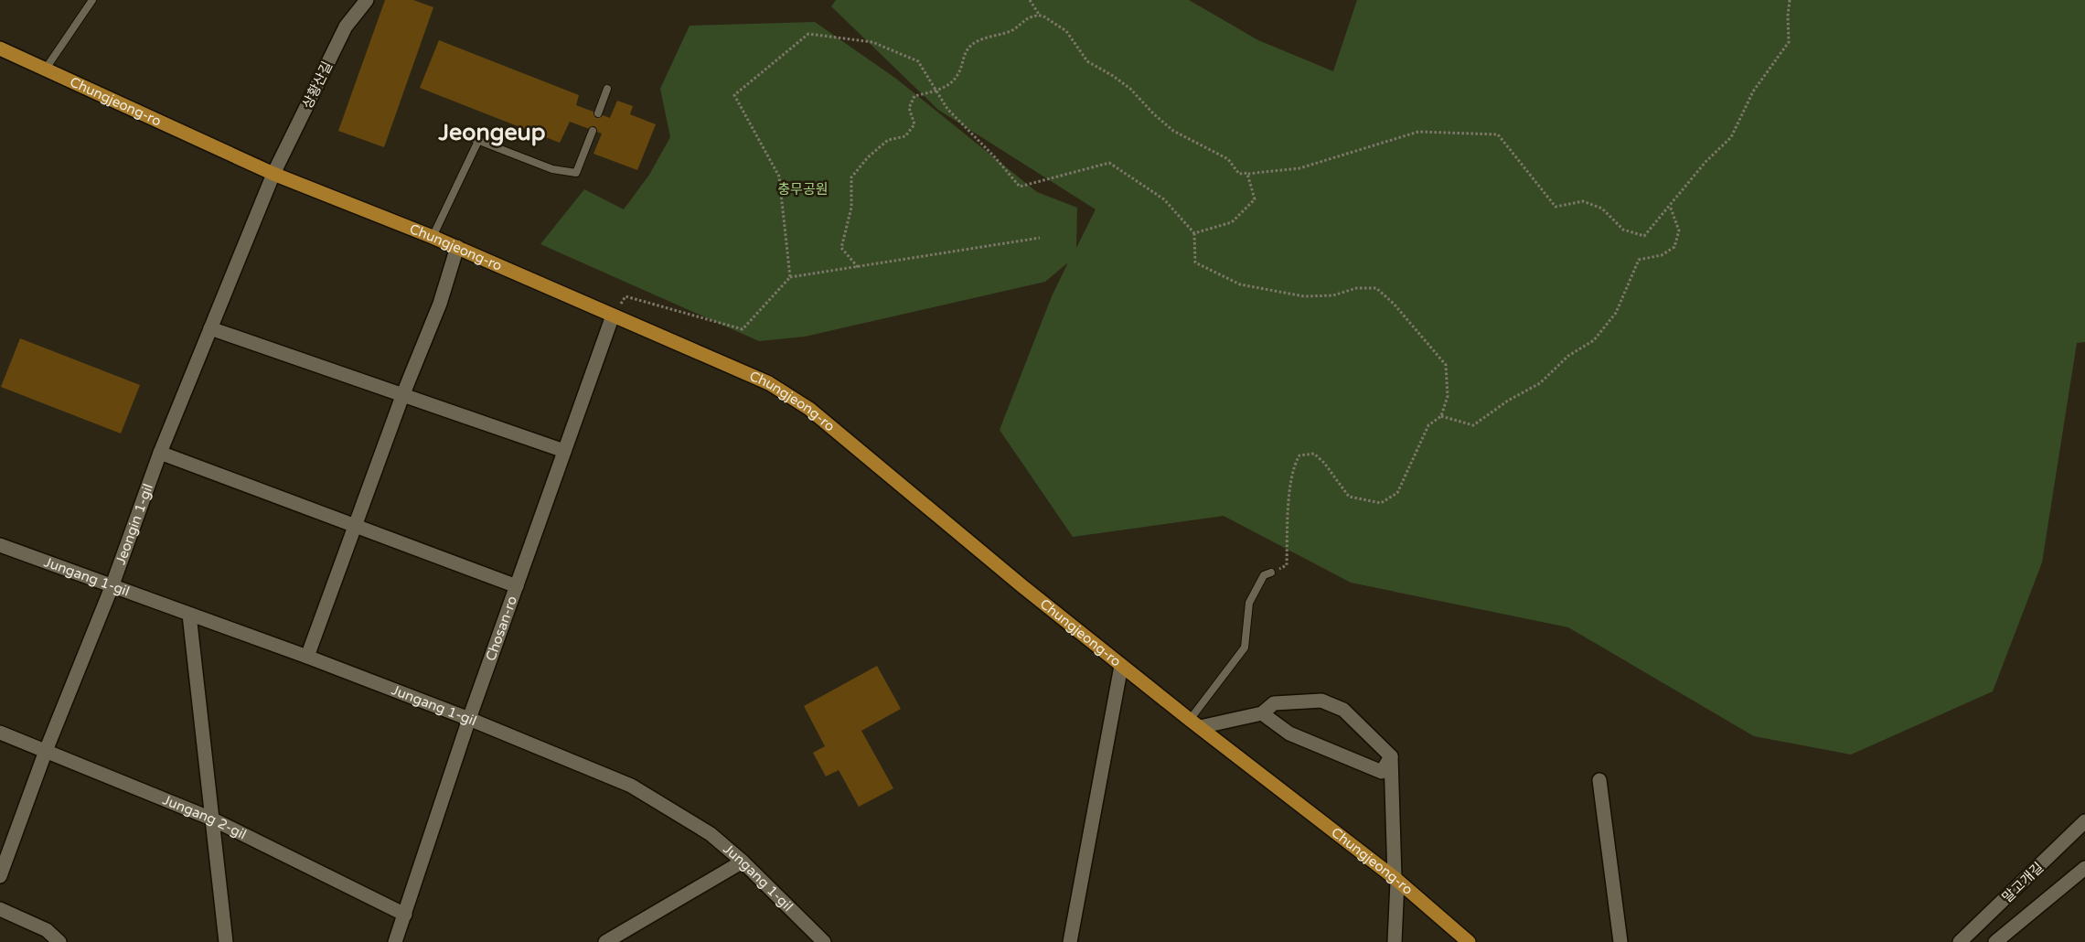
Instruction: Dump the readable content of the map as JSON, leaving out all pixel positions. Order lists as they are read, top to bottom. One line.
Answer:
{"streets":{"main road":["Chungjeong-ro"],"street":["상황산길","Jeongin 1-gil","Jungang 1-gil","Chosan-ro","Jungang 2-gil","말고개길"]},"crossings":[["상황산길","Chungjeong-ro"],["상황산길","Jeongin 1-gil"],["Chungjeong-ro","Jeongin 1-gil"],["Chungjeong-ro","Chosan-ro"],["Jeongin 1-gil","Jungang 1-gil"],["Jeongin 1-gil","Jungang 2-gil"],["Jungang 1-gil","Chosan-ro"],["Chosan-ro","Jungang 2-gil"]],"districts":["Jeongeup"],"parks":["충무공원"]}
